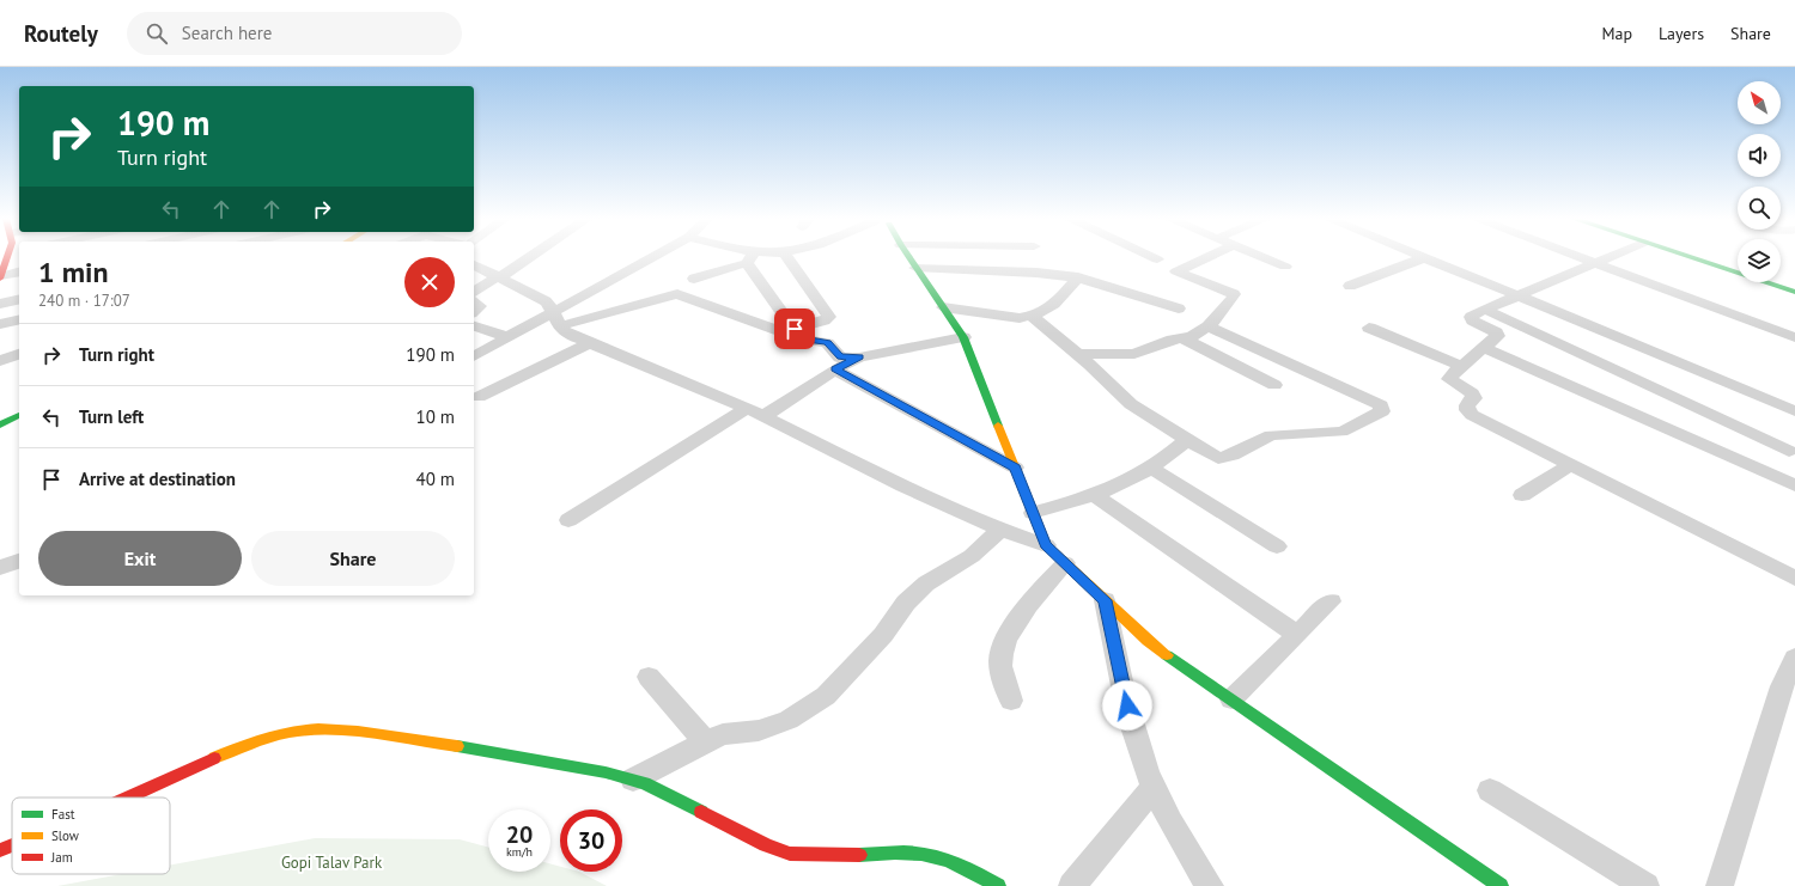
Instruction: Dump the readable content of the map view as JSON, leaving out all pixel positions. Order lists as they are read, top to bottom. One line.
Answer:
{"parks":["Gopi Talav Park"],"legend":["Fast","Slow","Jam"],"north":"top left","page":{"header":"Routely","search":"Search here","nav":["Map","Layers","Share"],"turn":["190 m","Turn right"],"heading":["1 min","240 m · 17:07"],"list":[{"name":"Turn right","value":"190 m"},{"name":"Turn left","value":"10 m"},{"name":"Arrive at destination","value":"40 m"}],"buttons":["Exit","Share"],"speed":"20 km/h","limit":"30"}}
